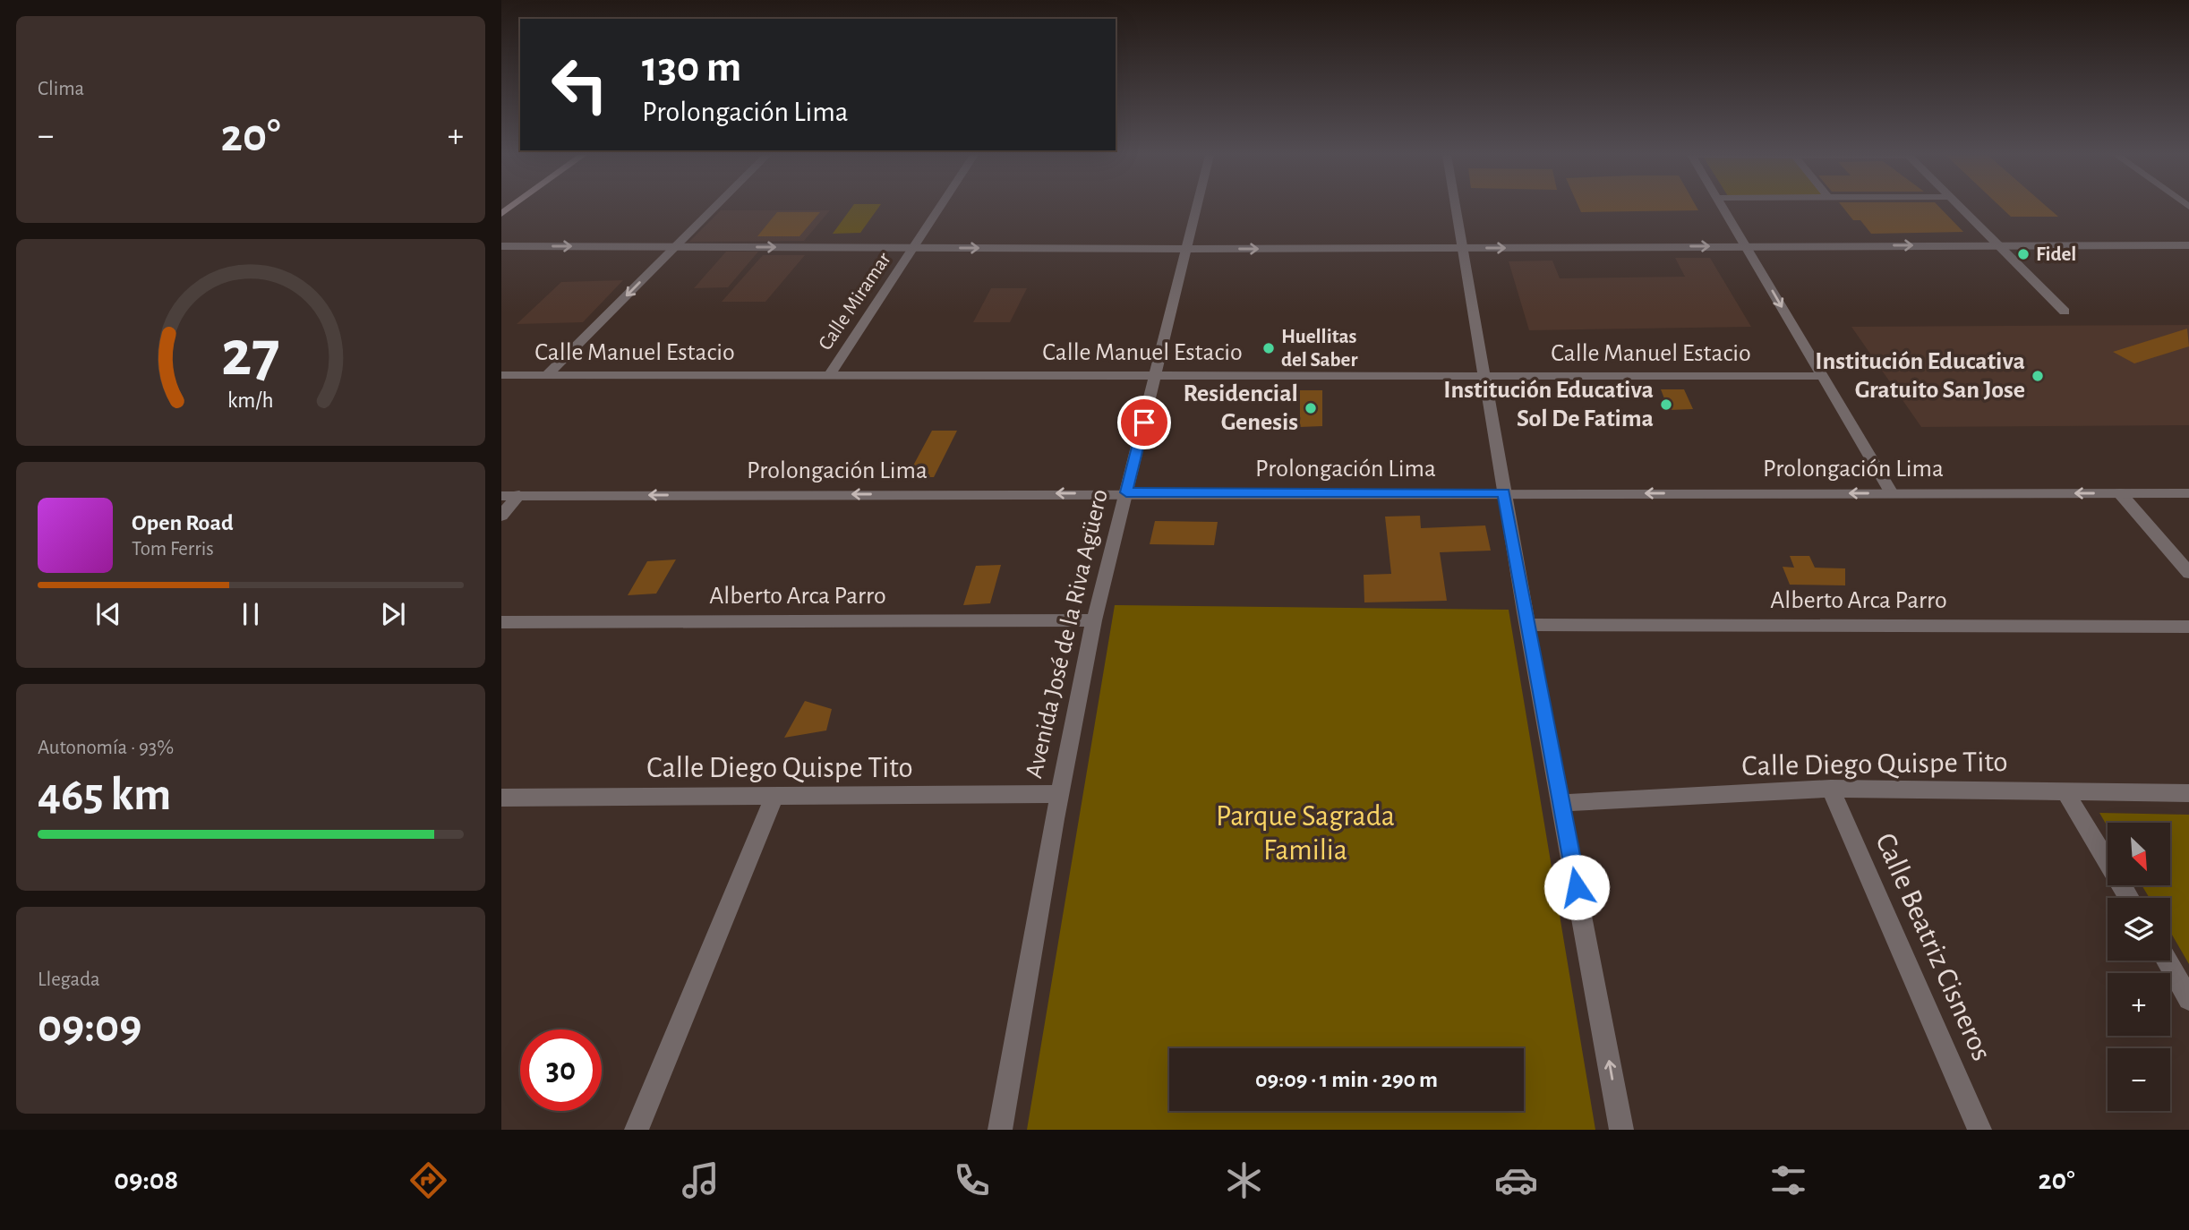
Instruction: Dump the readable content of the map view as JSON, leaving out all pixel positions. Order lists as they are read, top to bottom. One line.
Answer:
{"streets":{"street":["Calle Miramar","Calle Manuel Estacio","Prolongación Lima","Alberto Arca Parro","Avenida José de la Riva Agüero","Calle Diego Quispe Tito","Calle Beatriz Cisneros"]},"crossings":[["Calle Miramar","Calle Manuel Estacio"],["Calle Manuel Estacio","Avenida José de la Riva Agüero"],["Prolongación Lima","Avenida José de la Riva Agüero"],["Alberto Arca Parro","Avenida José de la Riva Agüero"],["Avenida José de la Riva Agüero","Calle Diego Quispe Tito"],["Calle Diego Quispe Tito","Calle Beatriz Cisneros"]],"one_way":["Prolongación Lima"],"parks":["Parque Sagrada Familia"],"places":["Fidel","Huellitas del Saber","Institución Educativa Gratuito San Jose","Institución Educativa Sol De Fatima","Residencial Genesis"],"north":"bottom right","page":{"tile":["Clima",["Autonomía · 93%","465 km"],["Llegada","09:09"]],"turn":["130 m","Prolongación Lima"],"heat":["−","20°","+"],"song":["Open Road","Tom Ferris"],"map_buttons":["+","−"],"limit":"30","trip":"09:09 · 1 min · 290 m","tabs":["09:08","20°"],"gauge":["27","km/h"]}}
